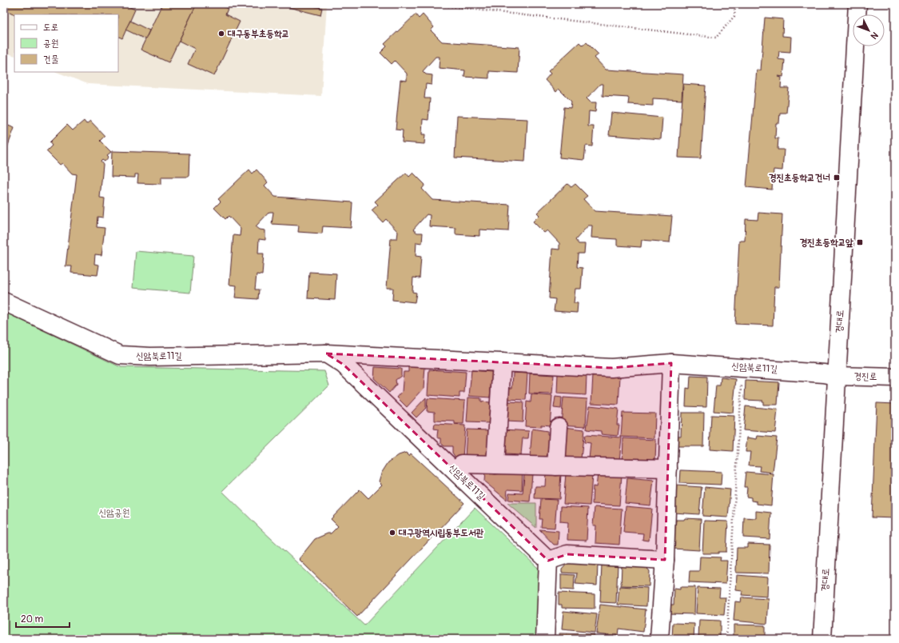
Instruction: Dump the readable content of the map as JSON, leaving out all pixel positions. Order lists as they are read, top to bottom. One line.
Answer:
{"streets":{"street":["경대로","신암북로11길","경진로"]},"crossings":[["경대로","신암북로11길"],["경대로","경진로"],["신암북로11길","경진로"]],"parks":["신암공원"],"places":{"other":["대구동부초등학교","대구광역시립동부도서관"],"transit":["경진초등학교건너","경진초등학교앞"]},"legend":["도로","공원","건물"],"scale_bar":"20 m","north":"bottom right"}
